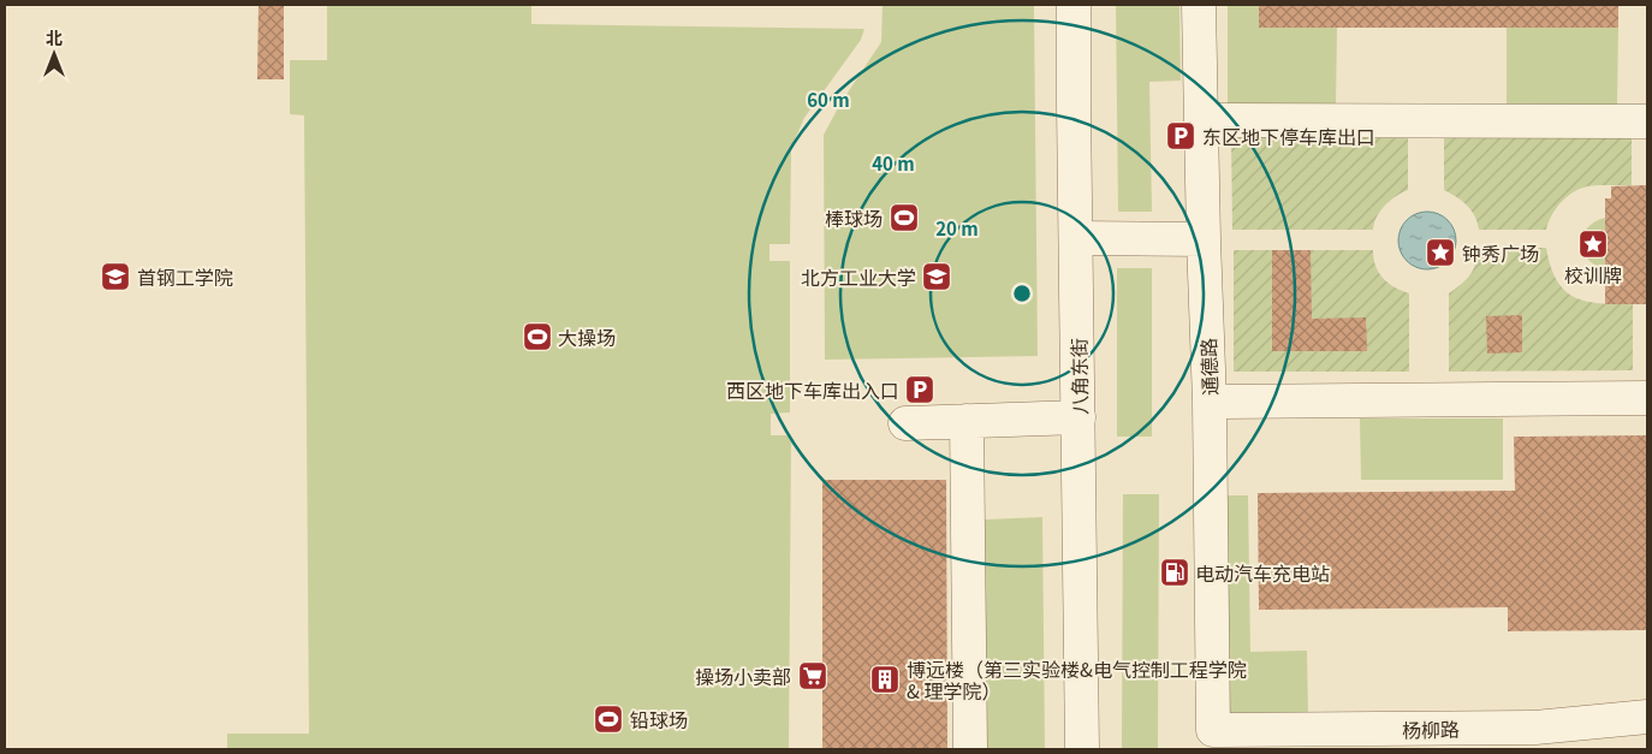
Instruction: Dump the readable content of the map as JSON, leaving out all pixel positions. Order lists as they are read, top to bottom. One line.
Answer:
{"streets":{"street":["通德路","八角东街","杨柳路"]},"crossings":[["通德路","杨柳路"]],"places":{"parking":["东区地下停车库出口","西区地下车库出入口"],"sports":["棒球场","大操场","铅球场"],"place":["校训牌","钟秀广场"],"school or university":["首钢工学院","北方工业大学"],"fuel station":["电动汽车充电站"],"supermarket":["操场小卖部"],"building":["博远楼（第三实验楼&电气控制工程学院 & 理学院）"]},"north":"top","rings":["60 m","40 m","20 m"]}
